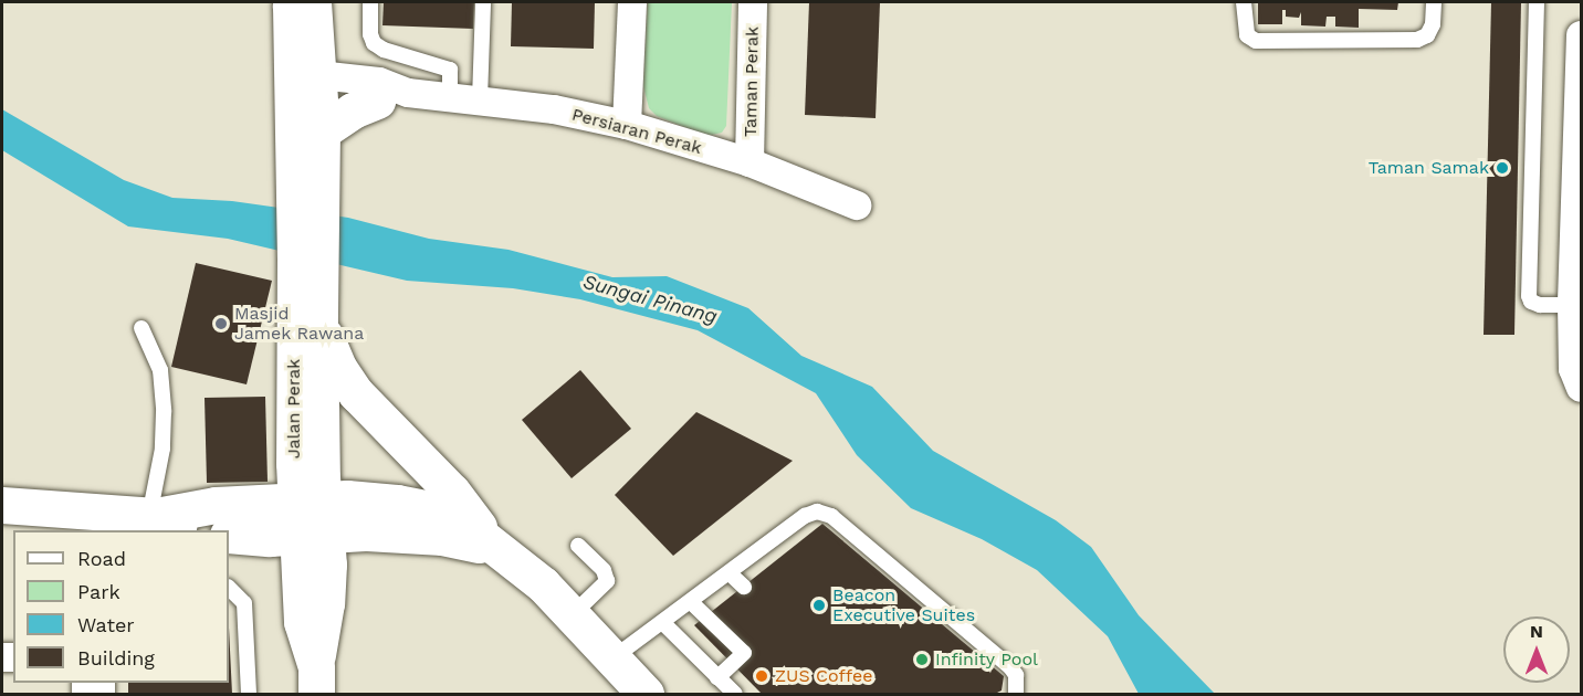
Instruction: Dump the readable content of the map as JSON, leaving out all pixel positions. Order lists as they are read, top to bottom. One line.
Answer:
{"streets":{"main road":["Jalan Perak"],"street":["Taman Perak","Persiaran Perak"]},"crossings":[["Taman Perak","Persiaran Perak"],["Persiaran Perak","Jalan Perak"]],"water":["Sungai Pinang"],"places":["Taman Samak","Masjid Jamek Rawana","Beacon Executive Suites","Infinity Pool","ZUS Coffee"],"legend":["Road","Park","Water","Building"],"north":"top"}
